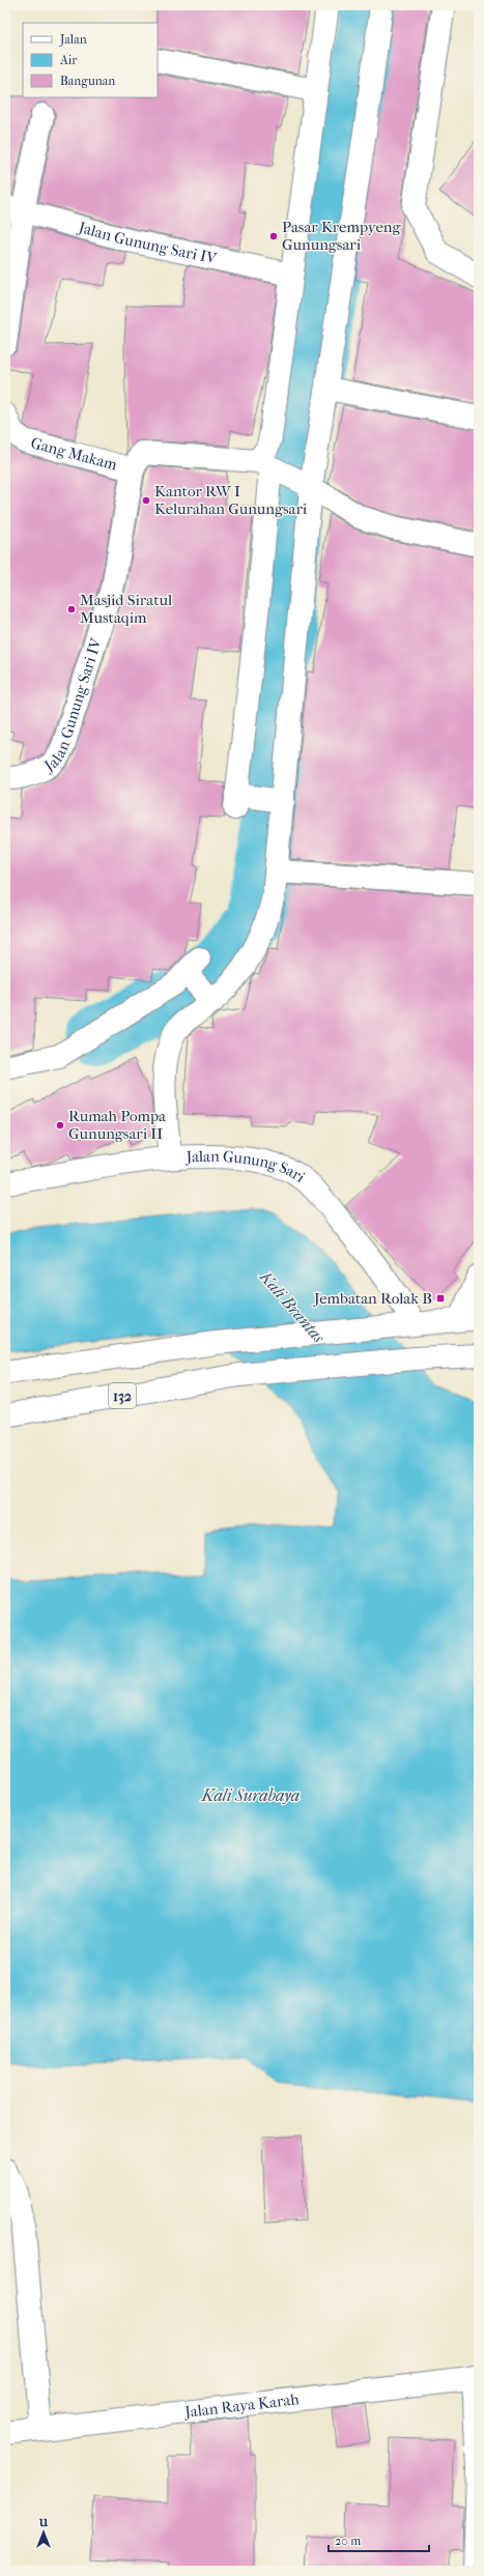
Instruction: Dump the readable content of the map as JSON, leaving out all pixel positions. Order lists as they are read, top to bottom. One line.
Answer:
{"streets":{"street":["Jalan Gunung Sari IV","Gang Makam","Jalan Gunung Sari","132","Jalan Raya Karah"]},"crossings":[["Jalan Gunung Sari IV","Gang Makam"]],"water":["Kali Brantas","Kali Surabaya"],"places":{"other":["Pasar Krempyeng Gunungsari","Kantor RW I Kelurahan Gunungsari","Masjid Siratul Mustaqim","Rumah Pompa Gunungsari II"],"transit":["Jembatan Rolak B"]},"legend":["Jalan","Air","Bangunan"],"scale_bar":"20 m","north":"top"}
